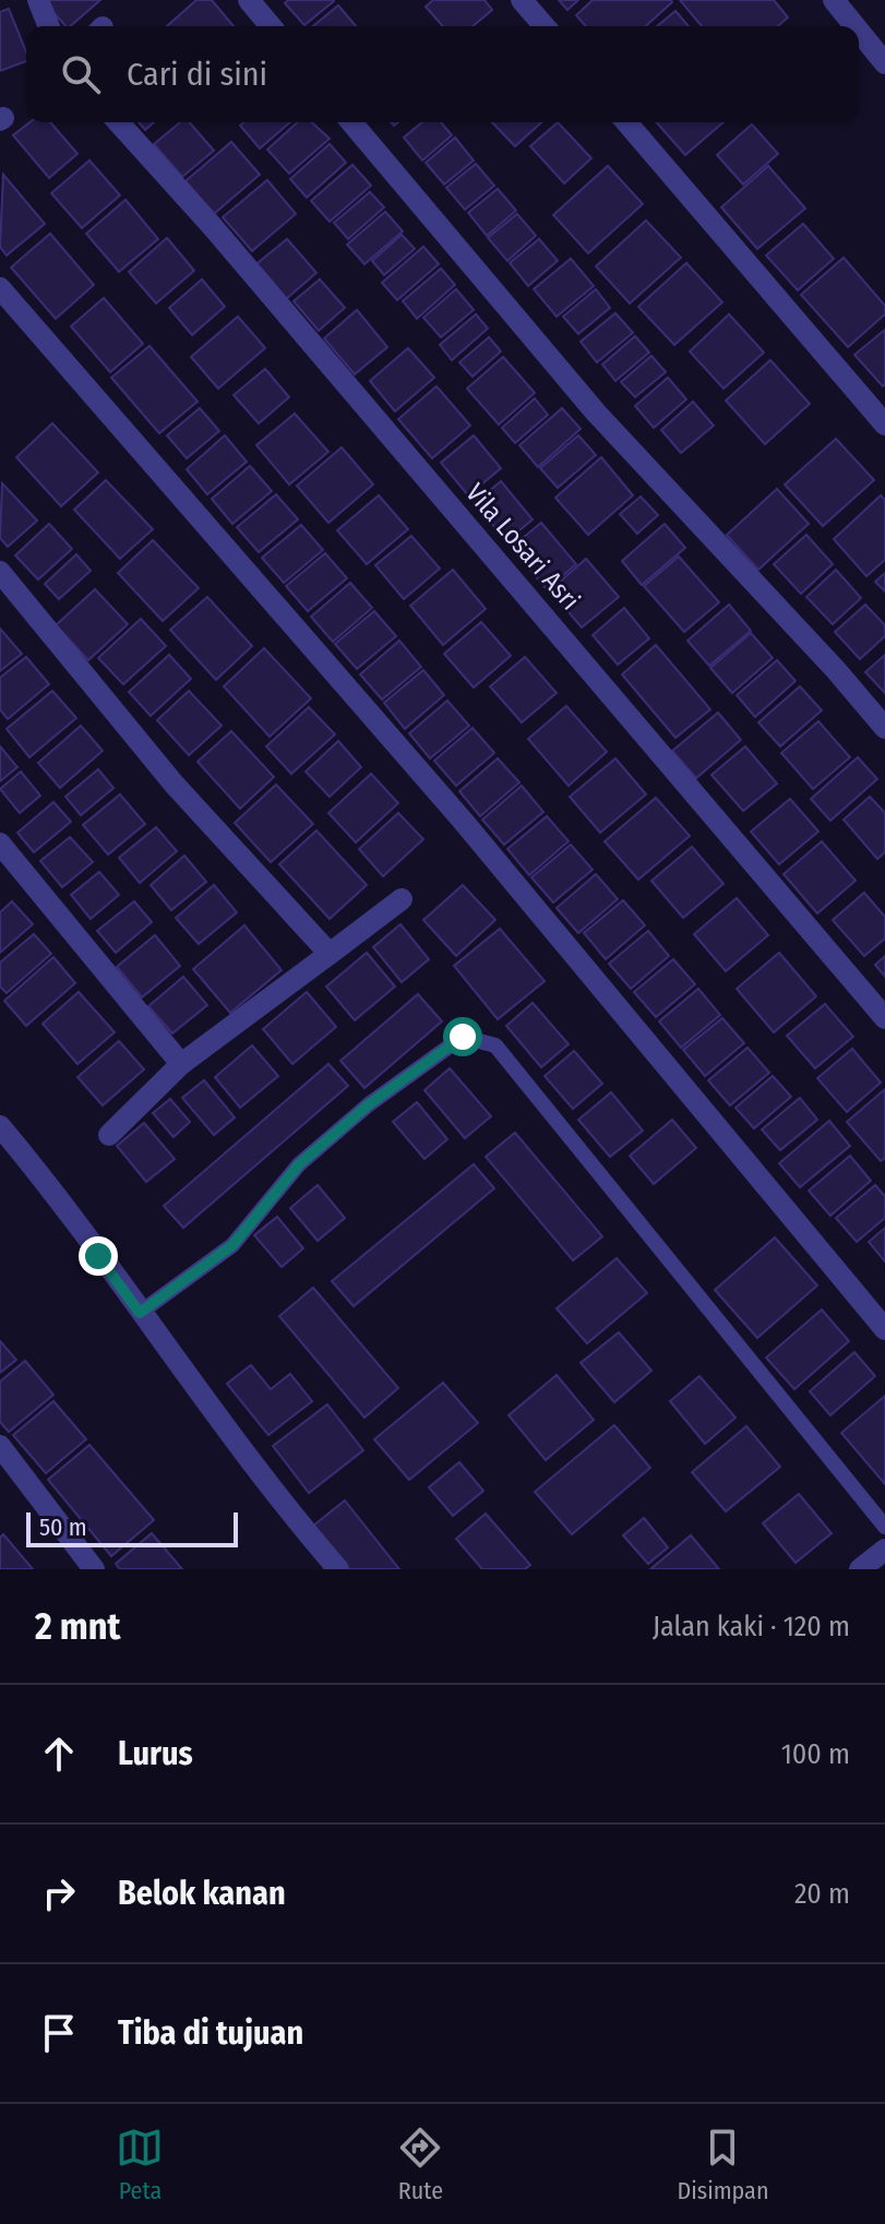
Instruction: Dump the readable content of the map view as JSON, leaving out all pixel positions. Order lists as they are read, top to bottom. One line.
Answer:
{"streets":{"street":["Vila Losari Asri"]},"scale_bar":"50 m","page":{"search":"Cari di sini","scale":"50 m","heading":["2 mnt","Jalan kaki · 120 m"],"list":[["Lurus","100 m"],["Belok kanan","20 m"],"Tiba di tujuan"],"nav":["Peta","Rute","Disimpan"]}}
